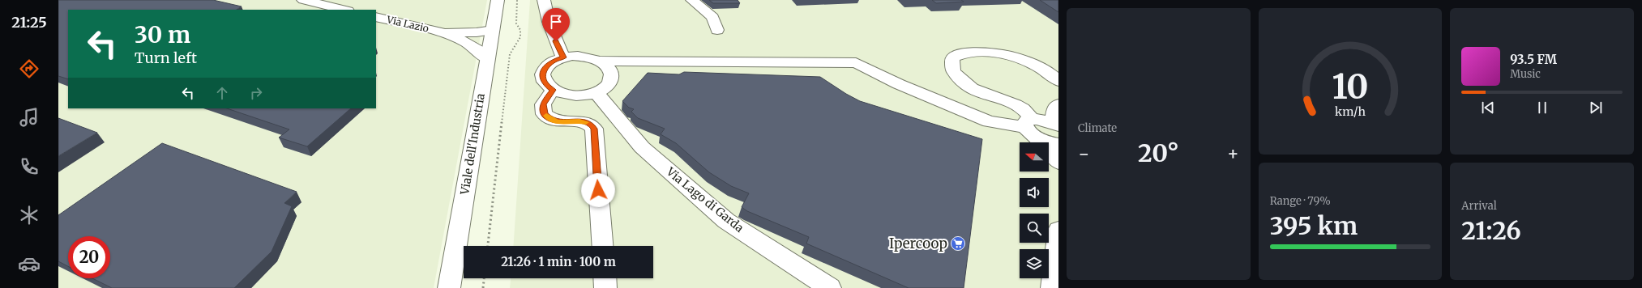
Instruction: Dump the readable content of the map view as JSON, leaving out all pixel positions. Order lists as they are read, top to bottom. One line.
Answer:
{"streets":{"street":["Via Lazio","Viale dell'Industria","Via Lago di Garda"]},"places":{"supermarket":["Ipercoop"]},"north":"left","page":{"tabs":"21:25","tile":["Climate",["Range · 79%","395 km"],["Arrival","21:26"]],"turn":["30 m","Turn left"],"song":["93.5 FM","Music"],"heat":["−","20°","+"],"limit":"20","trip":"21:26 · 1 min · 100 m","gauge":["10","km/h"]}}
